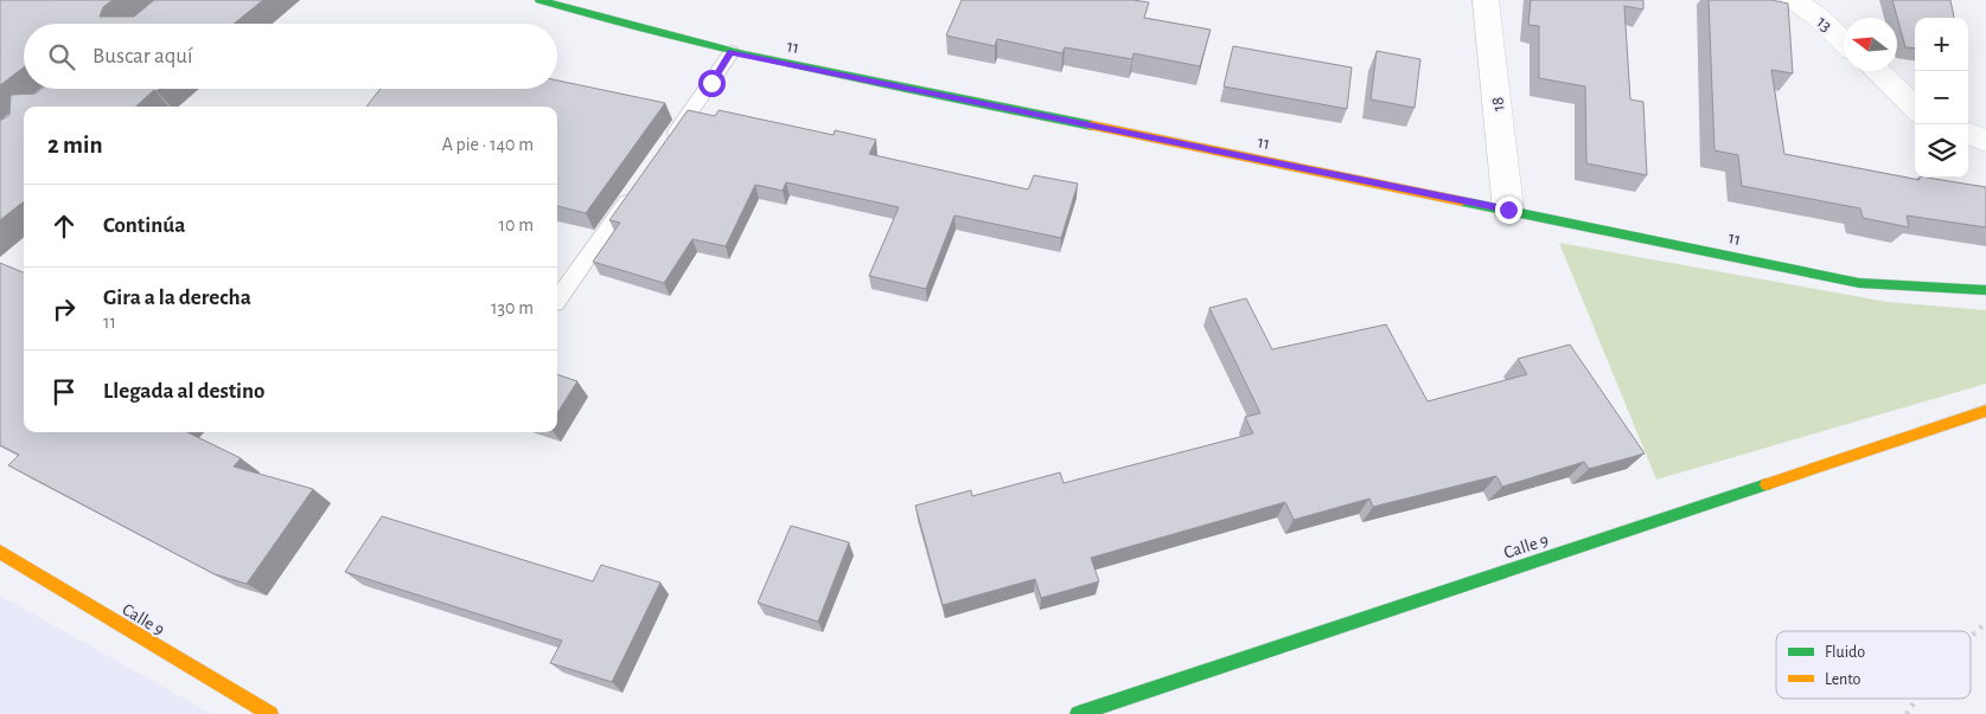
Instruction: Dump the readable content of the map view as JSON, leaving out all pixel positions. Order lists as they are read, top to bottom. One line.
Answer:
{"streets":{"street":["13","11","18","Calle 9"]},"crossings":[["11","18"]],"legend":["Fluido","Lento"],"north":"left","page":{"map_buttons":["+","−"],"search":"Buscar aquí","heading":["2 min","A pie · 140 m"],"list":[["Continúa","10 m"],["Gira a la derecha","11","130 m"],"Llegada al destino"]}}
